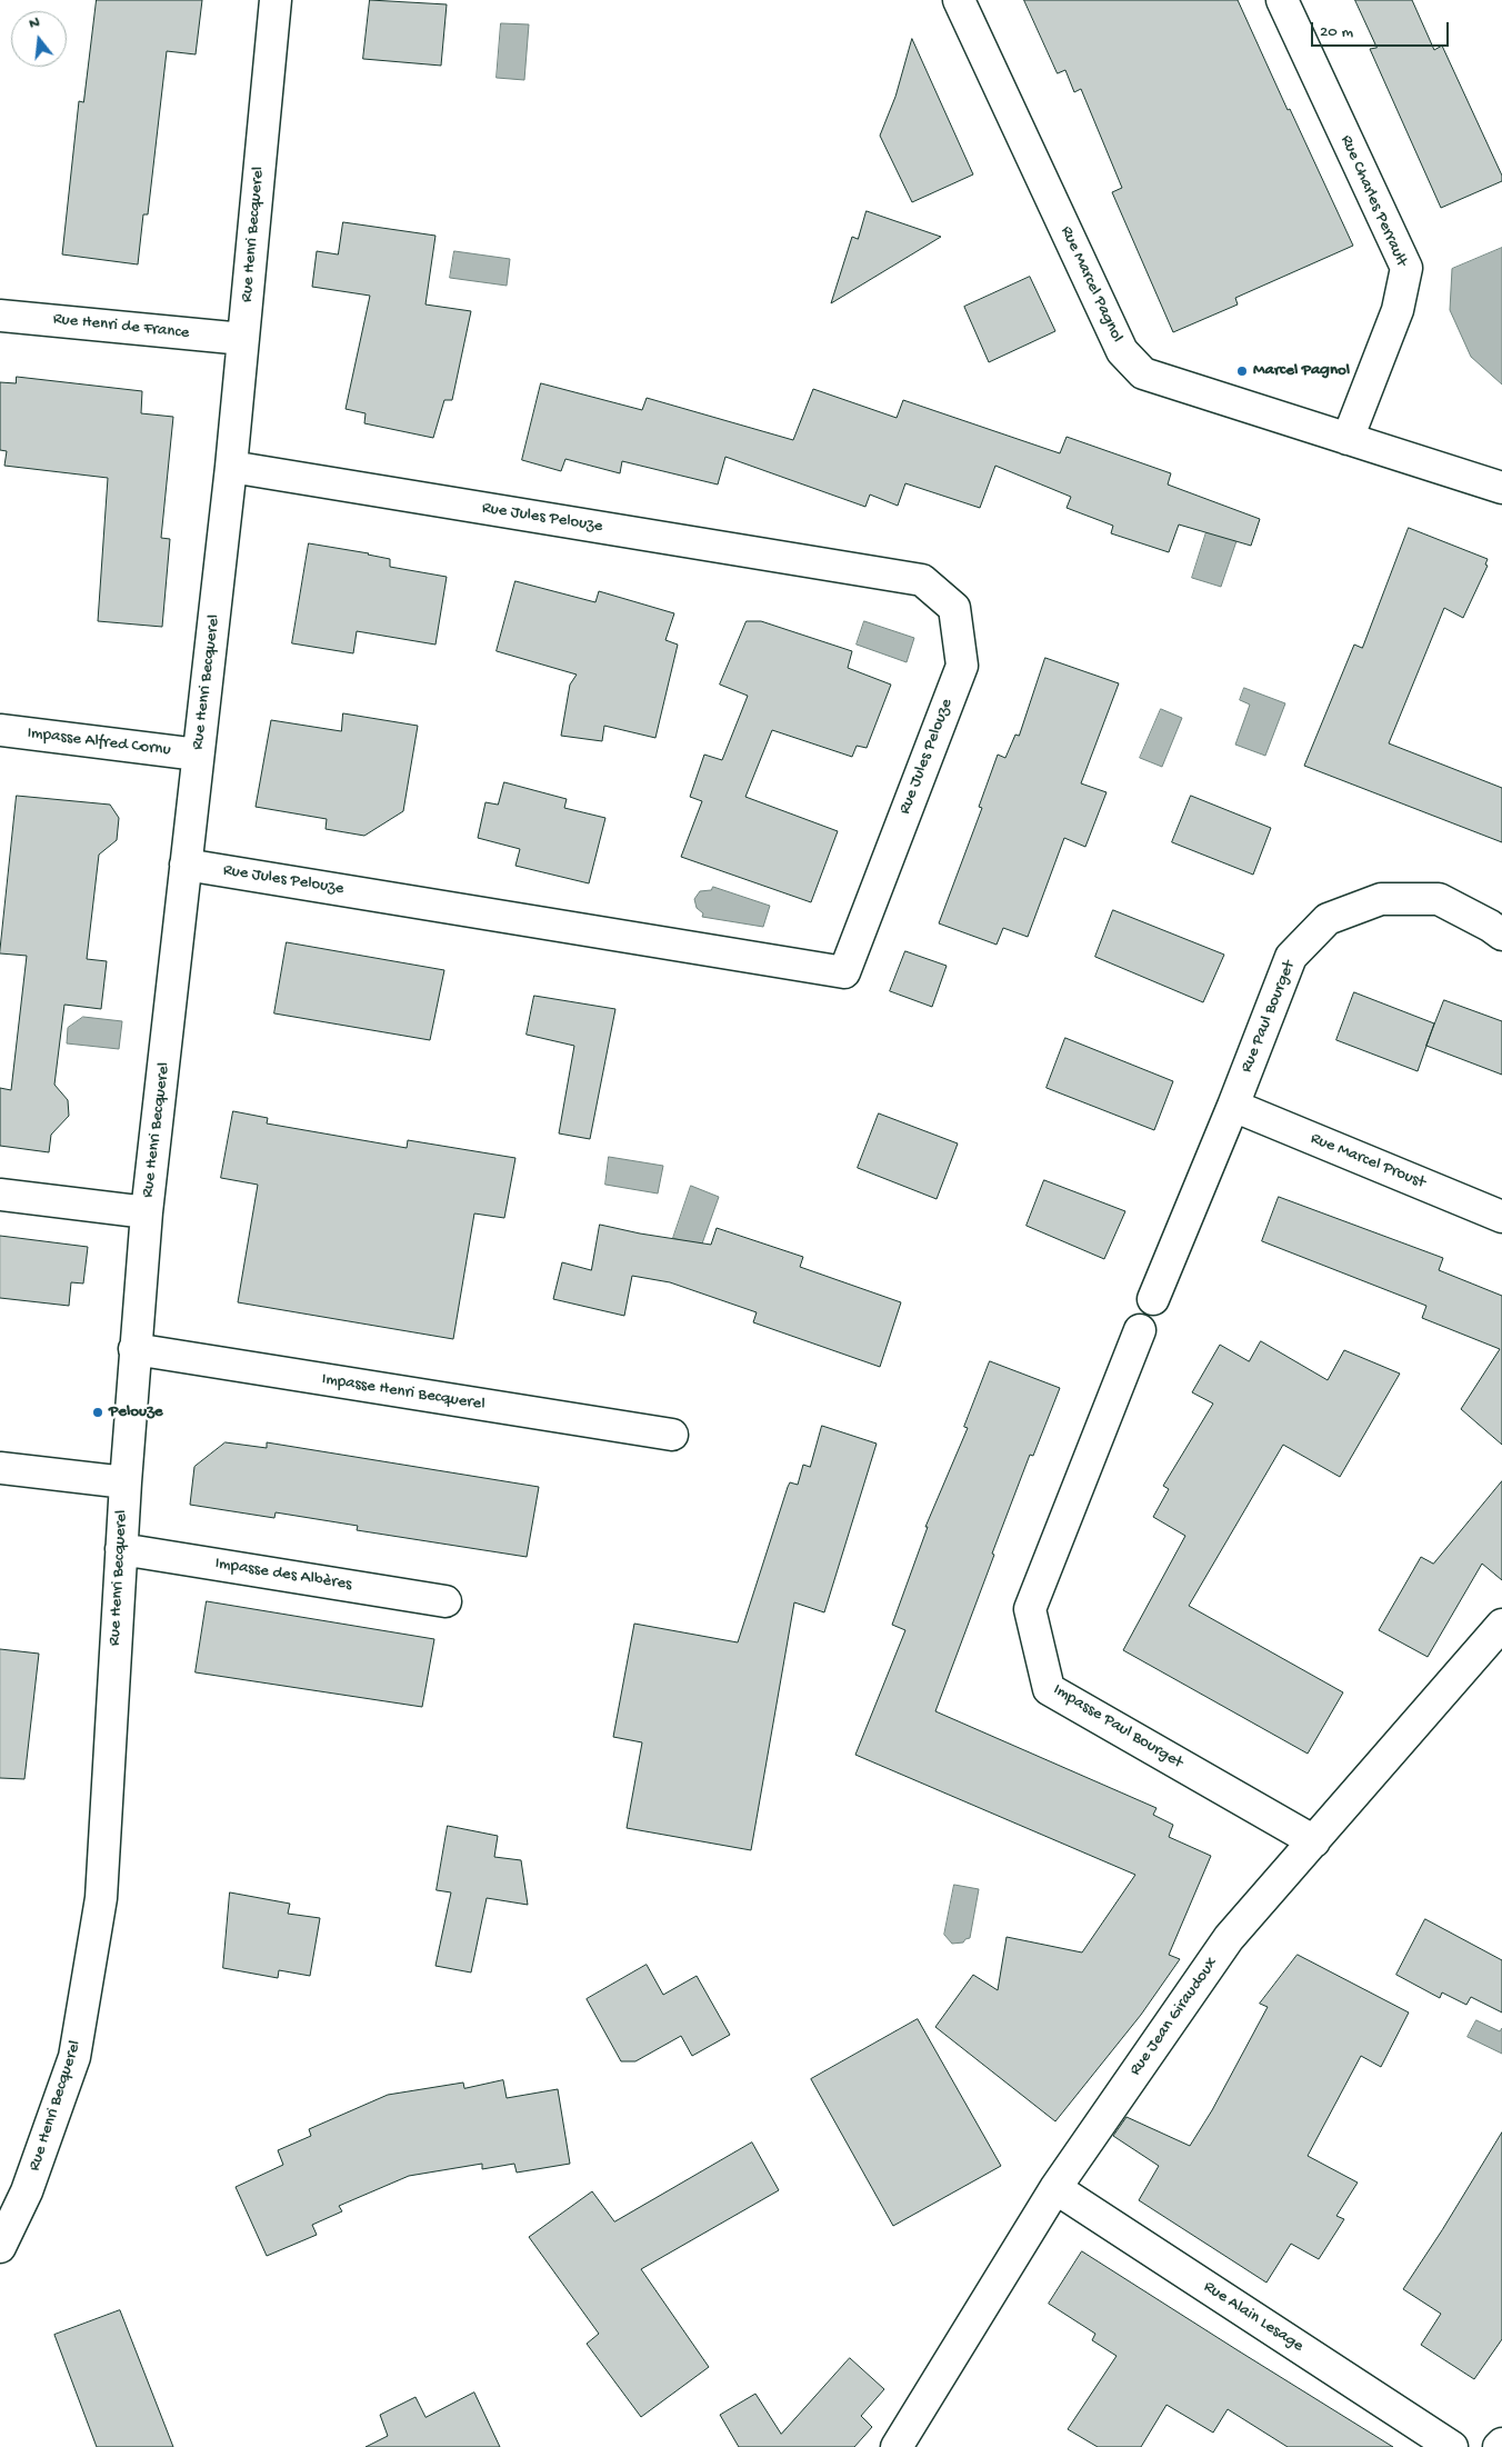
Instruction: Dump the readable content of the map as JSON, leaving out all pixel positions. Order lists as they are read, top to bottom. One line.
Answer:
{"streets":{"street":["Rue Charles Perrault","Rue Henri Becquerel","Rue Marcel Pagnol","Rue Henri de France","Rue Jules Pelouze","Impasse Alfred Cornu","Rue Paul Bourget","Rue Marcel Proust","Impasse Henri Becquerel","Impasse des Albères","Impasse Paul Bourget","Rue Jean Giraudoux","Rue Alain Lesage"]},"crossings":[["Rue Charles Perrault","Rue Marcel Pagnol"],["Rue Henri Becquerel","Rue Henri de France"],["Rue Henri Becquerel","Rue Jules Pelouze"],["Rue Henri Becquerel","Impasse Alfred Cornu"],["Rue Henri Becquerel","Impasse Henri Becquerel"],["Rue Henri Becquerel","Impasse des Albères"],["Rue Paul Bourget","Rue Marcel Proust"],["Impasse Paul Bourget","Rue Jean Giraudoux"],["Rue Jean Giraudoux","Rue Alain Lesage"]],"places":["Marcel Pagnol","Pelouze"],"scale_bar":"20 m","north":"top"}
